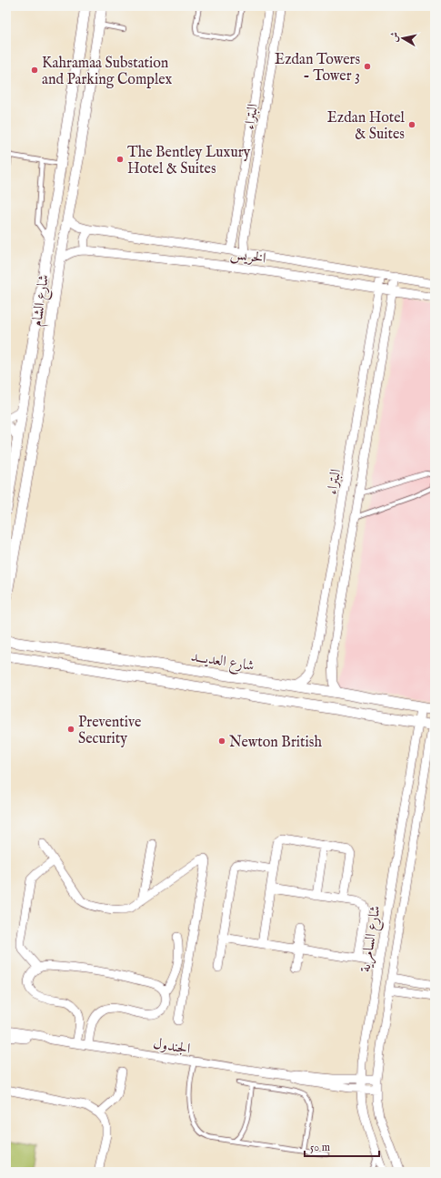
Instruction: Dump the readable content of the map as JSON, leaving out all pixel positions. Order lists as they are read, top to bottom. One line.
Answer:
{"streets":{"street":["البتراء","الخريس","شارع الشام","شارع العديـــد","شارع السامرية","الجندول"]},"crossings":[["البتراء","الخريس"],["البتراء","شارع العديـــد"],["الخريس","شارع الشام"],["شارع العديـــد","شارع السامرية"],["شارع السامرية","الجندول"]],"places":["Ezdan Towers - Tower 3","Kahramaa Substation and Parking Complex","Ezdan Hotel & Suites","The Bentley Luxury Hotel & Suites","Preventive Security","Newton British"],"scale_bar":"50 m","north":"left"}
